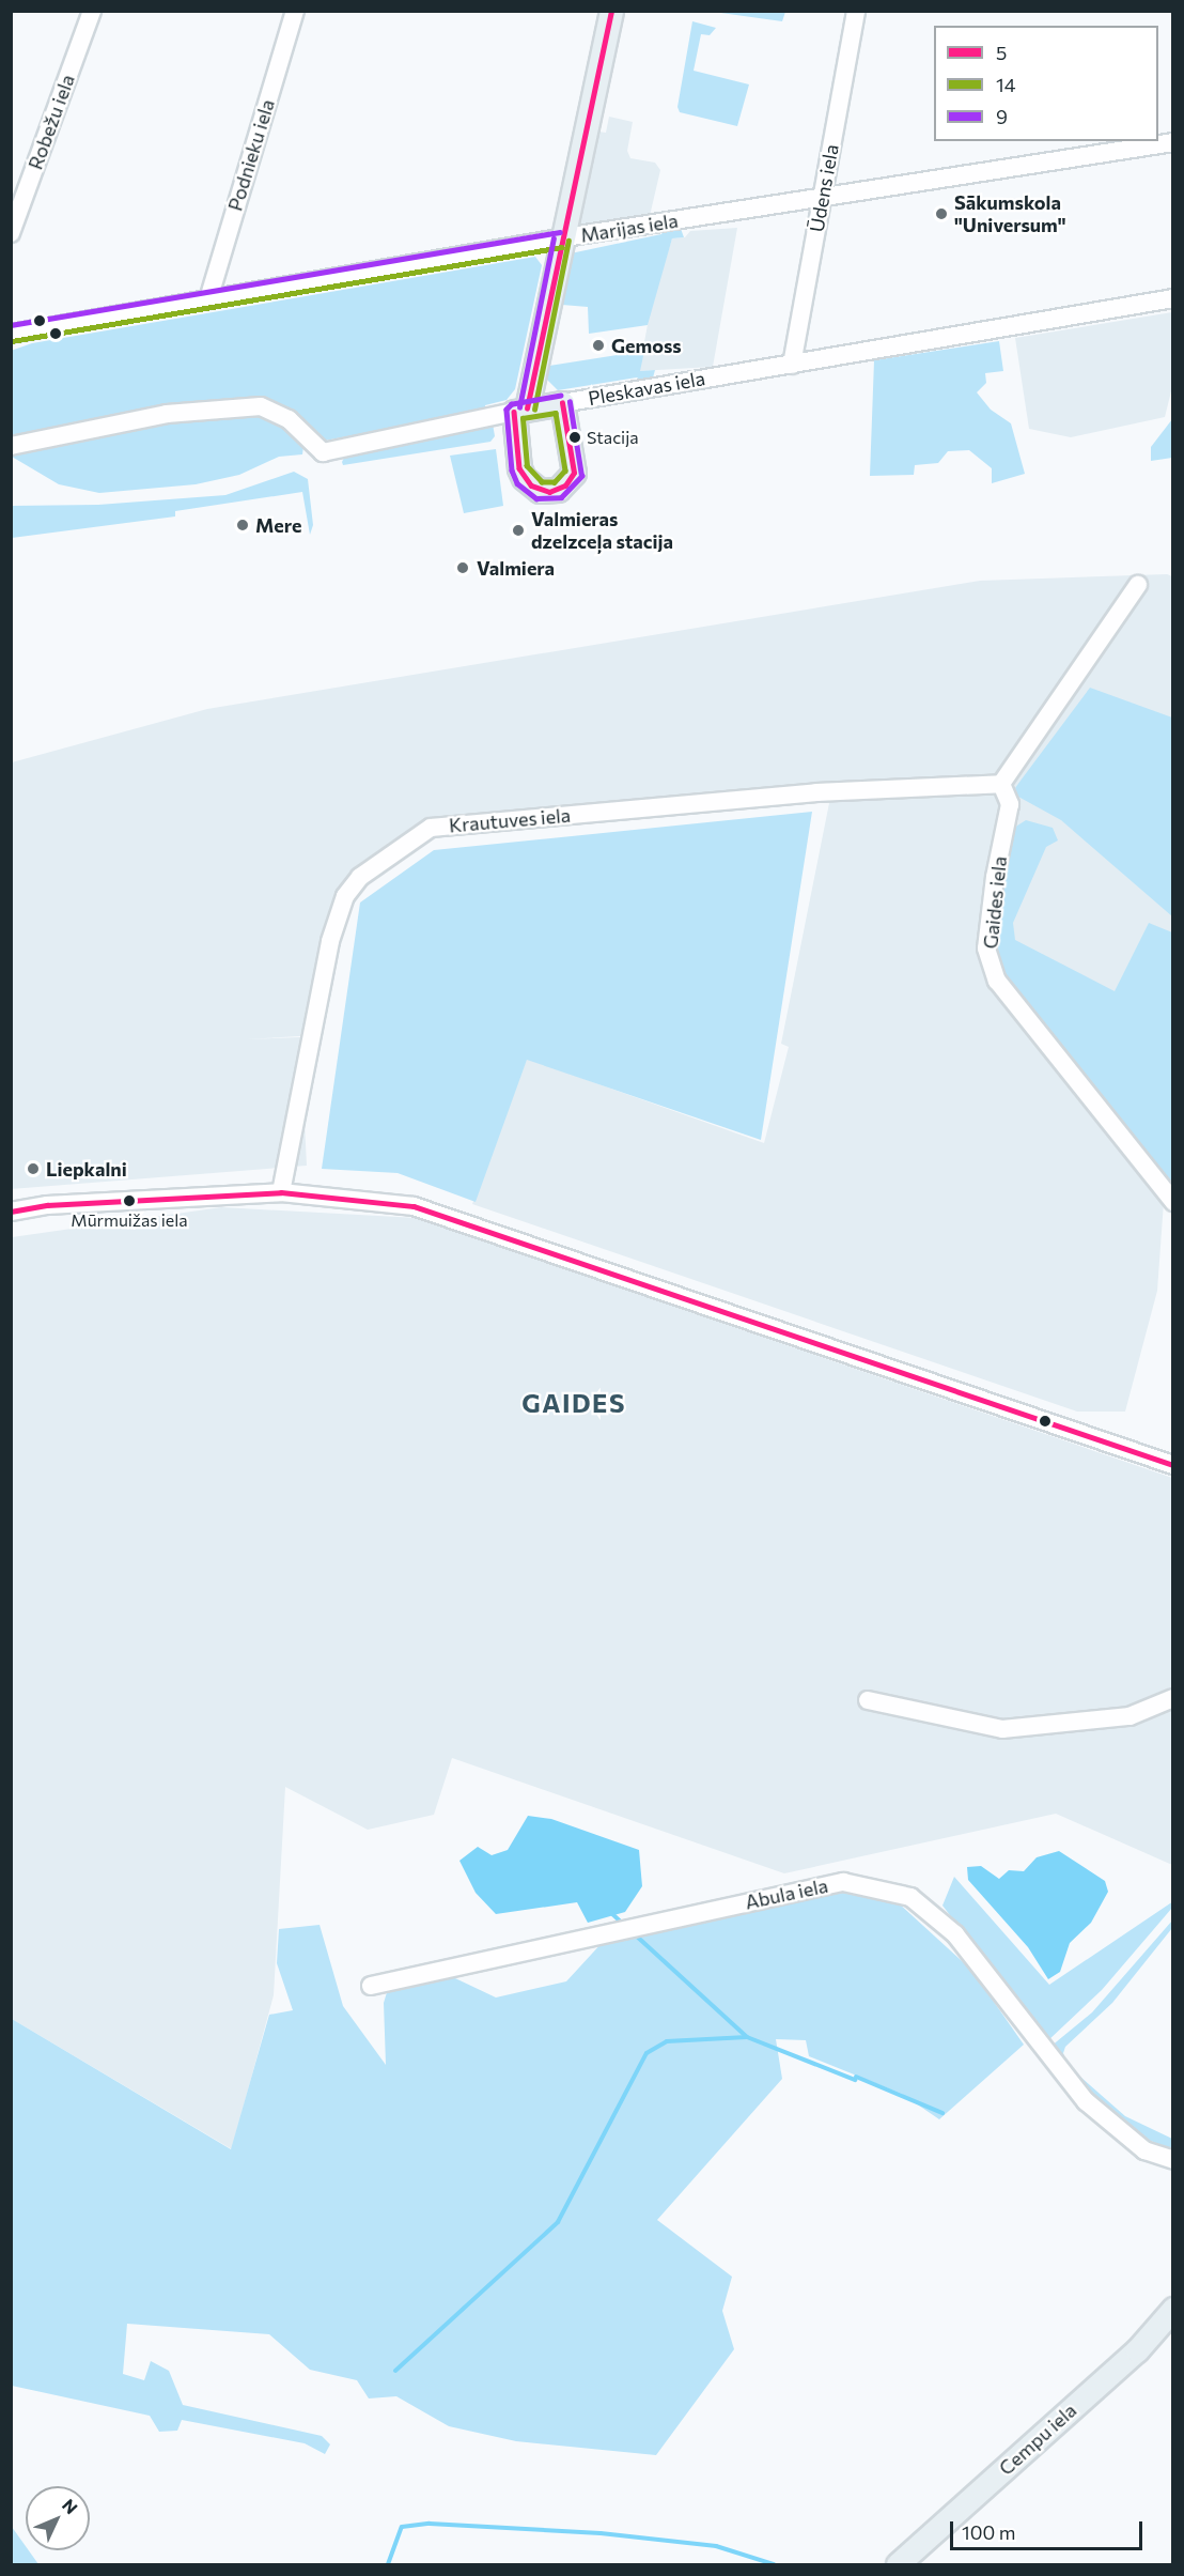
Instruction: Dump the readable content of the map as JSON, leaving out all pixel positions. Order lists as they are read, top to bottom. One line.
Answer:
{"streets":{"main road":["Pleskavas iela","Cempu iela"],"street":["Robežu iela","Podnieku iela","Ūdens iela","Marijas iela","Krautuves iela","Gaides iela","Abula iela"]},"crossings":[["Podnieku iela","Marijas iela"],["Ūdens iela","Marijas iela"],["Ūdens iela","Pleskavas iela"],["Krautuves iela","Gaides iela"]],"districts":["GAIDES"],"places":["Sākumskola \"Universum\"","Gemoss","Stacija","Mere","Valmieras dzelzceļa stacija","Valmiera","Liepkalni","Mūrmuižas iela"],"lines":["transit line 5","transit line 9","transit line 14"],"legend":["5","14","9"],"scale_bar":"100 m","north":"top right"}
